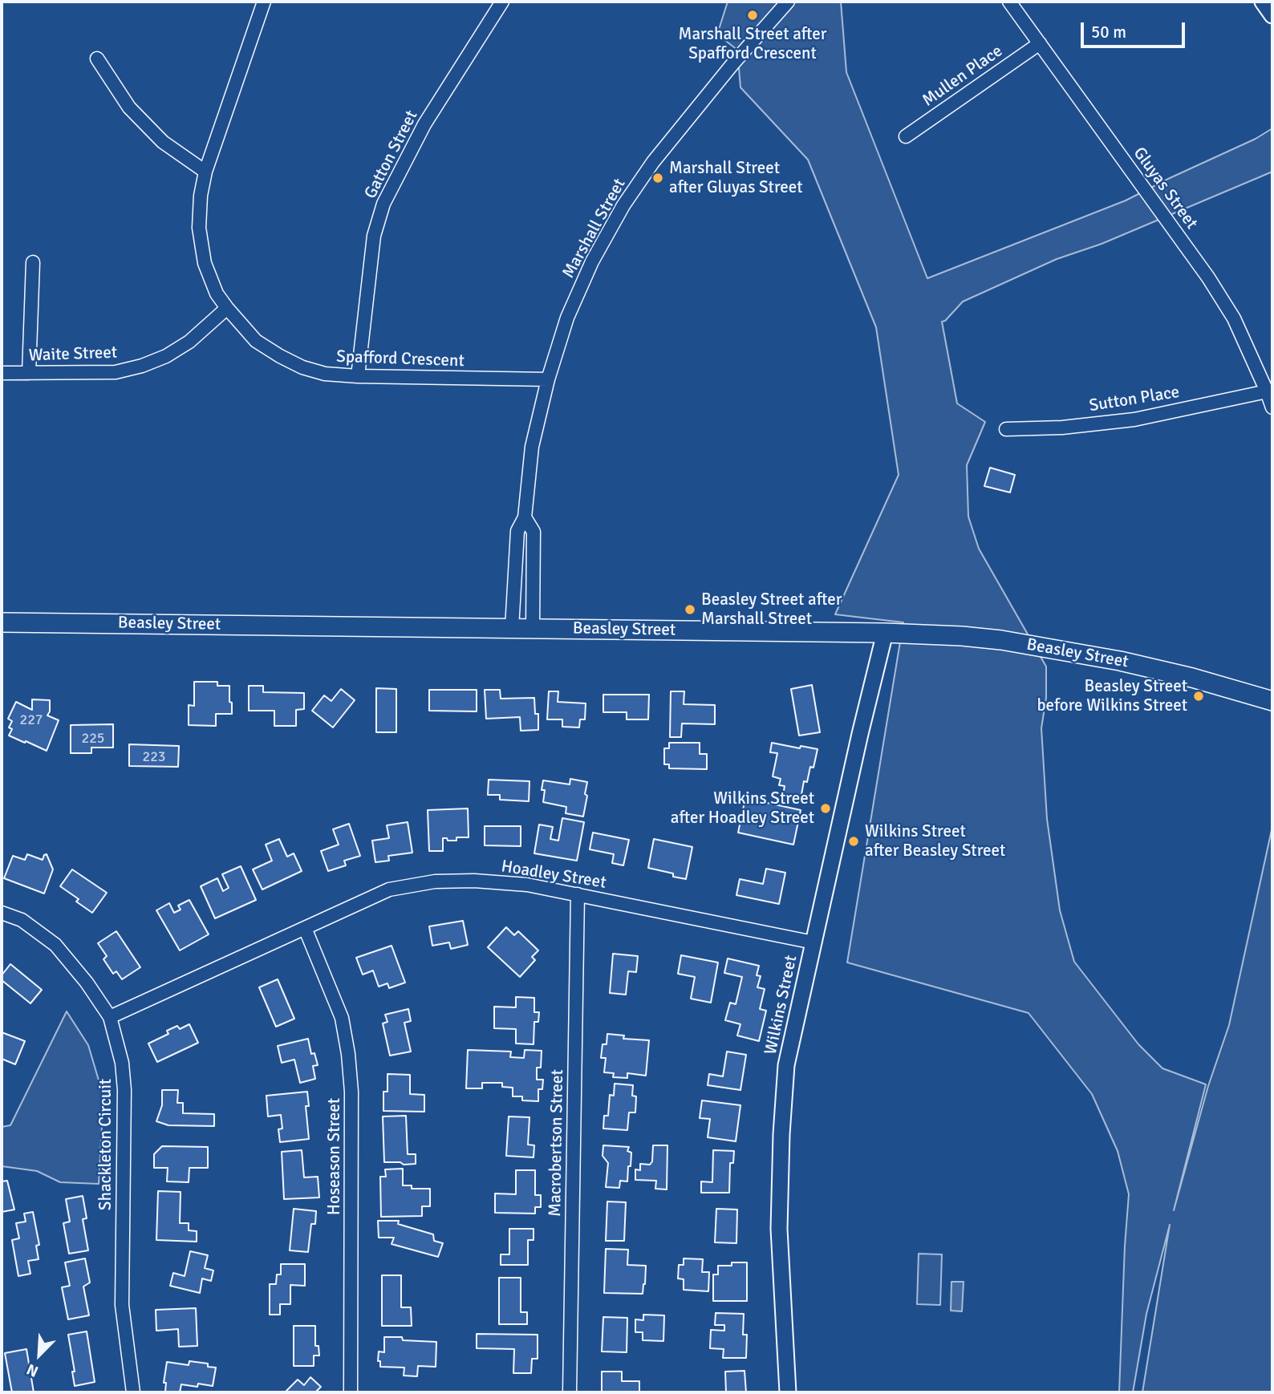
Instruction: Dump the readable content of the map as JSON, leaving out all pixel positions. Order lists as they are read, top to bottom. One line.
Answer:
{"streets":{"main road":["Beasley Street"],"street":["Mullen Place","Gatton Street","Gluyas Street","Marshall Street","Waite Street","Spafford Crescent","Sutton Place","Hoadley Street","Wilkins Street","Macrobertson Street","Shackleton Circuit","Hoseason Street"]},"crossings":[["Mullen Place","Gluyas Street"],["Gatton Street","Spafford Crescent"],["Gluyas Street","Sutton Place"],["Marshall Street","Spafford Crescent"],["Marshall Street","Beasley Street"],["Waite Street","Spafford Crescent"],["Beasley Street","Wilkins Street"],["Hoadley Street","Wilkins Street"],["Hoadley Street","Macrobertson Street"],["Hoadley Street","Shackleton Circuit"],["Hoadley Street","Hoseason Street"]],"places":["Marshall Street after Spafford Crescent","Marshall Street after Gluyas Street","Beasley Street after Marshall Street","Beasley Street before Wilkins Street","Wilkins Street after Hoadley Street","Wilkins Street after Beasley Street"],"house_numbers":["227","225","223"],"scale_bar":"50 m","north":"bottom left"}
